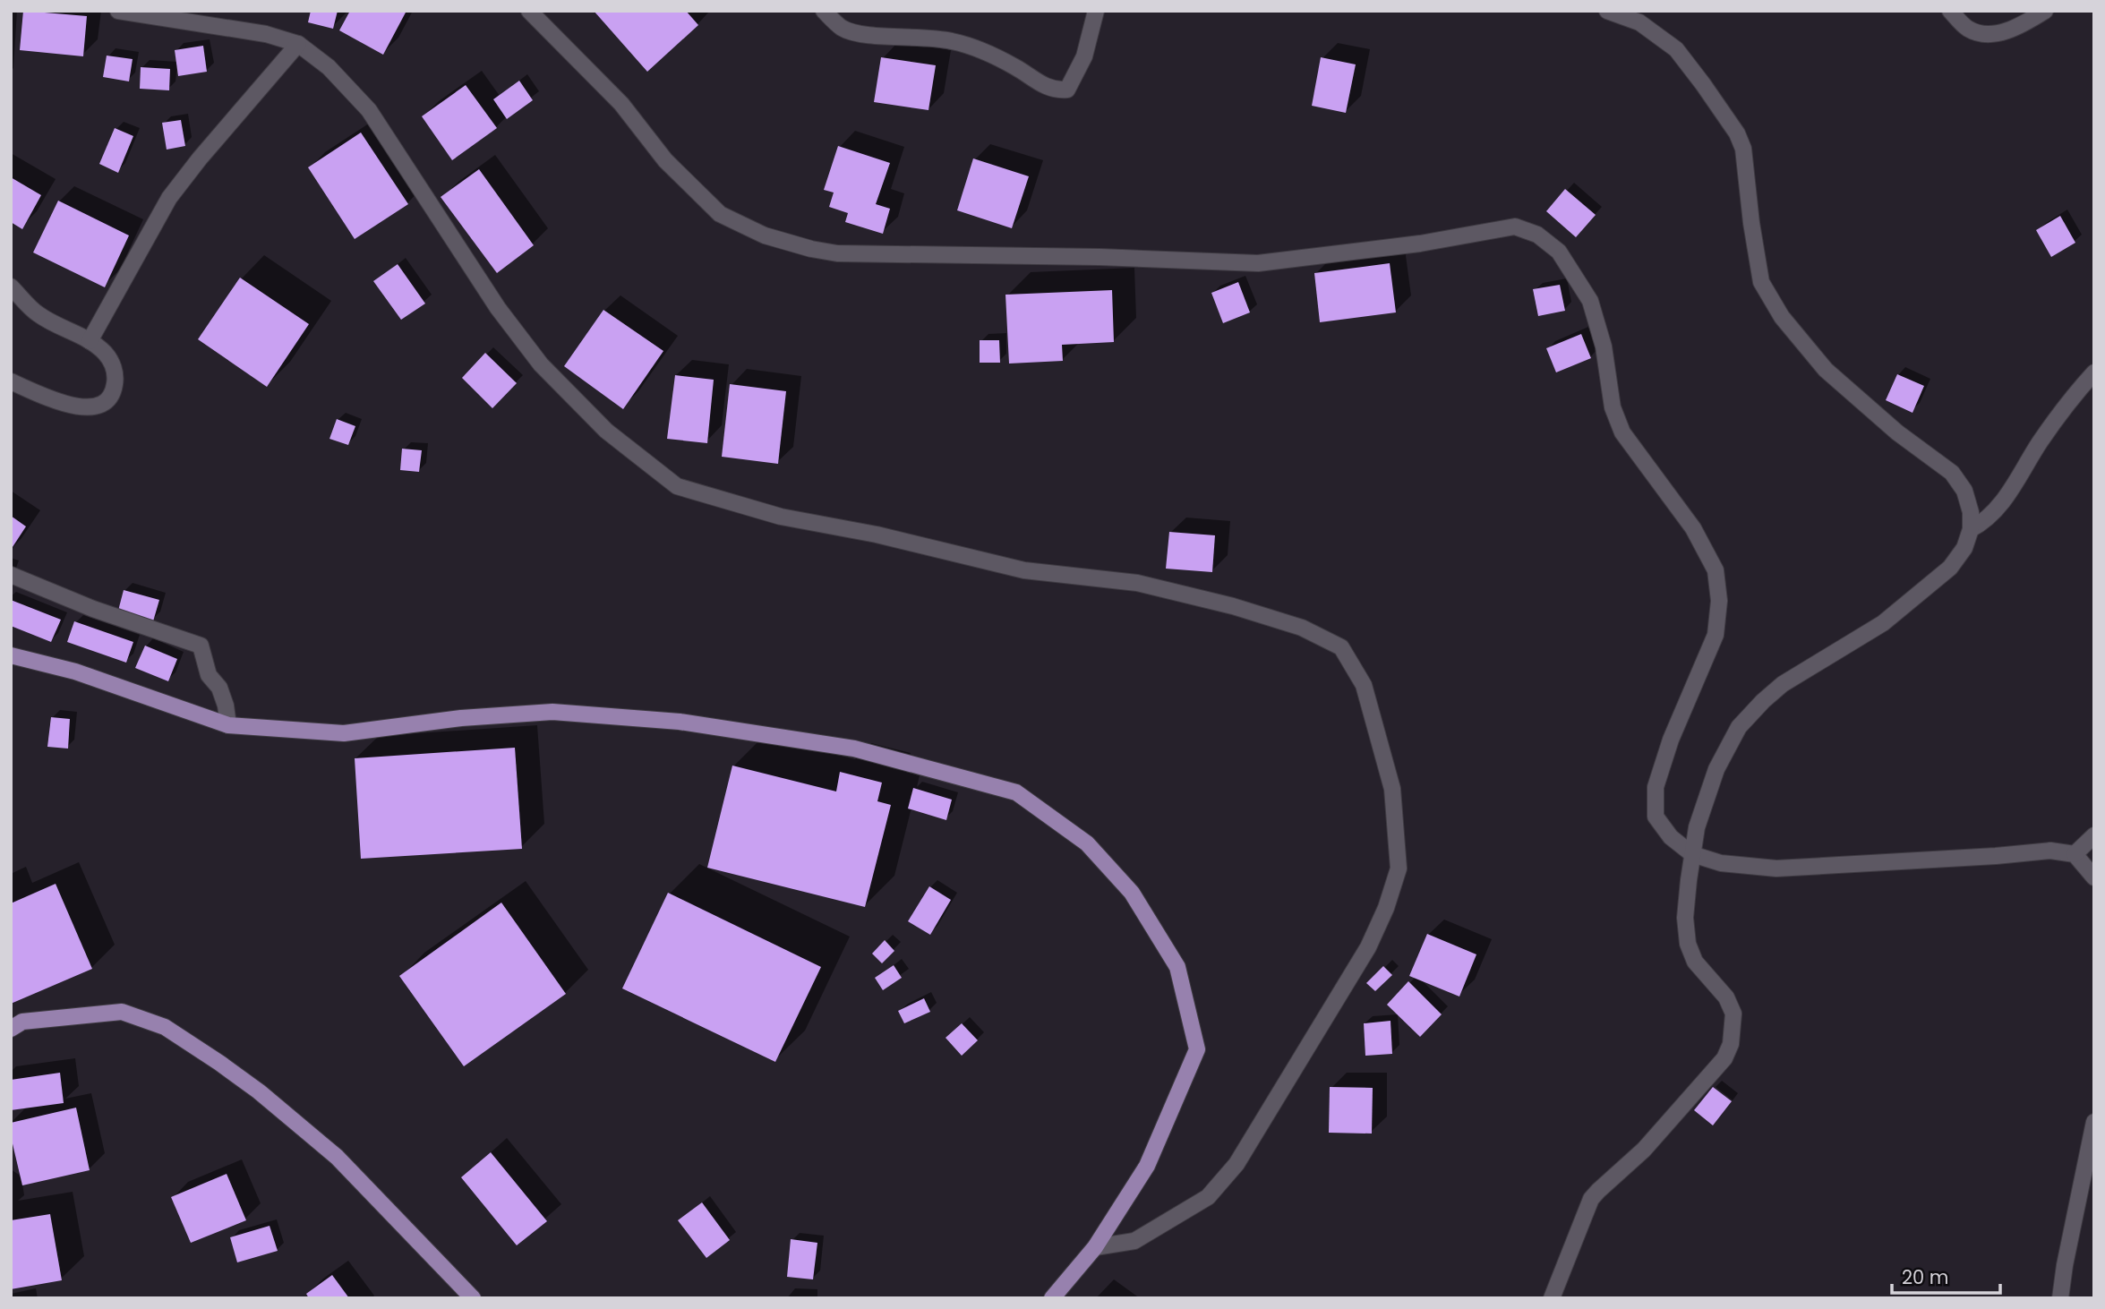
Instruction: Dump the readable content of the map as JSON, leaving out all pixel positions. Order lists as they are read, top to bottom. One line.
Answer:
{"scale_bar":"20 m"}
